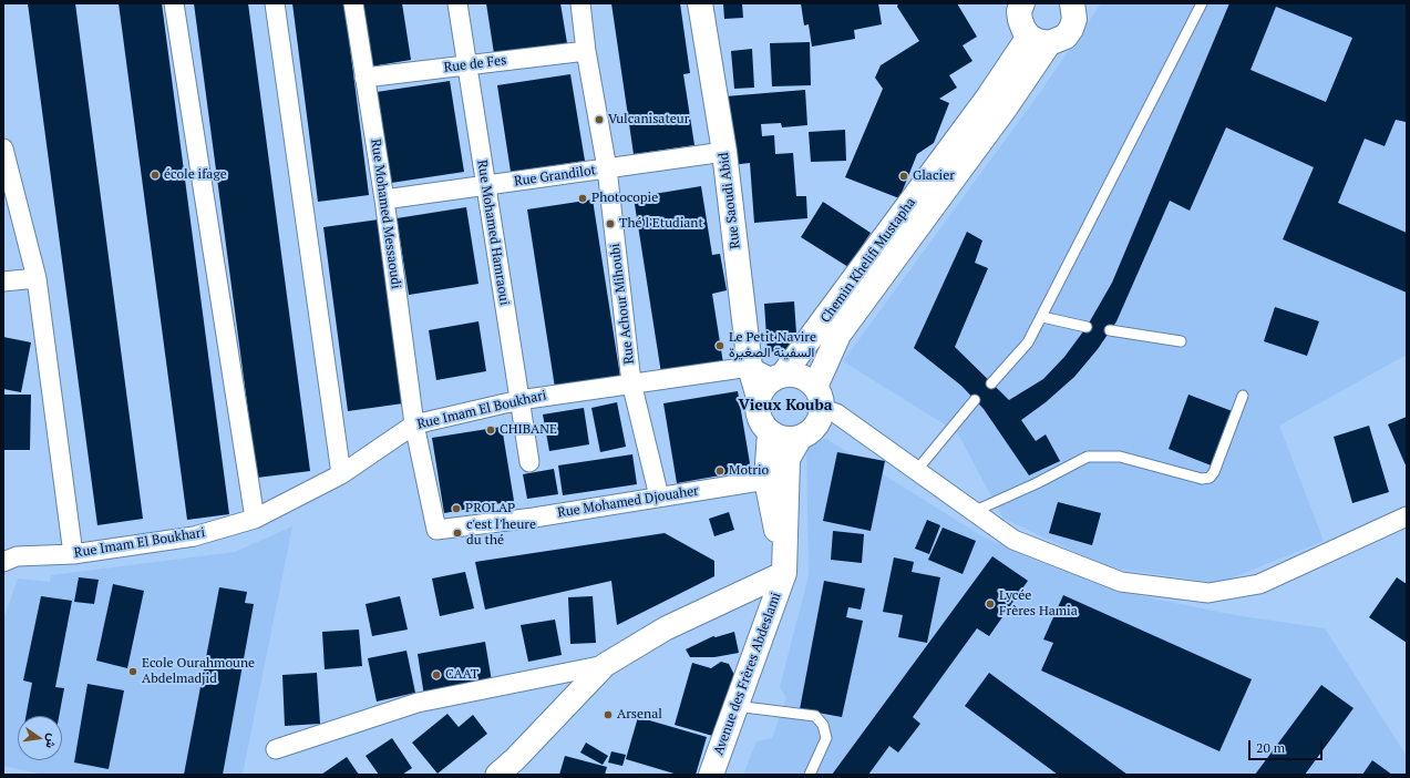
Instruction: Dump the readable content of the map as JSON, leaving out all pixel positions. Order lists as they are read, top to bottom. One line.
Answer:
{"streets":{"main road":["Rue Saoudi Abid","Chemin Khelifi Mustapha","Avenue des Frères Abdeslami"],"street":["Rue de Fes","Rue Grandilot","Rue Mohamed Messaoudi","Rue Mohamed Hamraoui","Rue Achour Mihoubi","Rue Imam El Boukhari","Rue Mohamed Djouaher"]},"crossings":[["Rue de Fes","Rue Mohamed Messaoudi"],["Rue de Fes","Rue Mohamed Hamraoui"],["Rue de Fes","Rue Achour Mihoubi"],["Rue Grandilot","Rue Saoudi Abid"],["Rue Grandilot","Rue Mohamed Messaoudi"],["Rue Grandilot","Rue Mohamed Hamraoui"],["Rue Grandilot","Rue Achour Mihoubi"],["Rue Saoudi Abid","Chemin Khelifi Mustapha"],["Rue Saoudi Abid","Rue Imam El Boukhari"],["Rue Mohamed Messaoudi","Rue Imam El Boukhari"],["Rue Mohamed Messaoudi","Rue Mohamed Djouaher"],["Rue Mohamed Hamraoui","Rue Imam El Boukhari"],["Rue Achour Mihoubi","Rue Imam El Boukhari"],["Rue Achour Mihoubi","Rue Mohamed Djouaher"]],"districts":["Vieux Kouba"],"places":["Vulcanisateur","école ifage","Glacier","Photocopie","Thé l'Etudiant","Le Petit Navire السفينة الصغيرة","CHIBANE","Motrio","PROLAP","c'est l'heure du thé","Lycée Frères Hamia","Ecole Ourahmoune Abdelmadjid","CAAT","Arsenal"],"scale_bar":"20 m","north":"right"}
